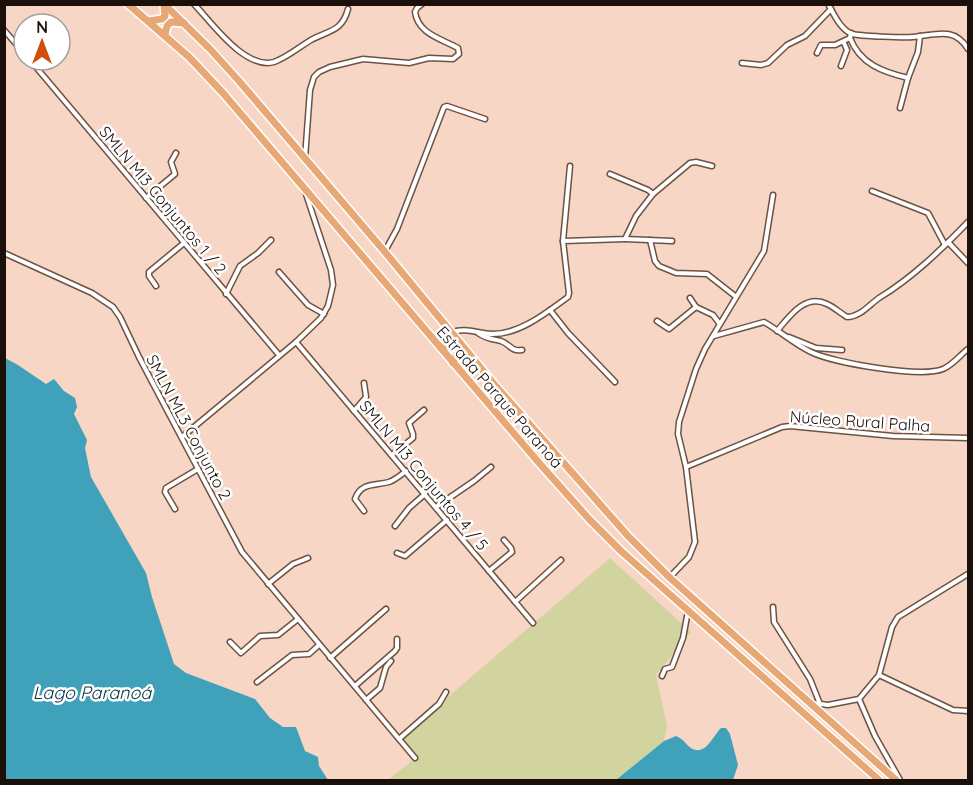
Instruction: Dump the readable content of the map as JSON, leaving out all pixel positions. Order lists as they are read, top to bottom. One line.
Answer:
{"streets":{"main road":["Estrada Parque Paranoá"],"street":["SMLN MI3 Conjuntos 1 / 2","Núcleo Rural Palha","SMLN ML3 Conjunto 2","SMLN MI3 Conjuntos 4 / 5"]},"water":["Lago Paranoá"],"north":"top"}
